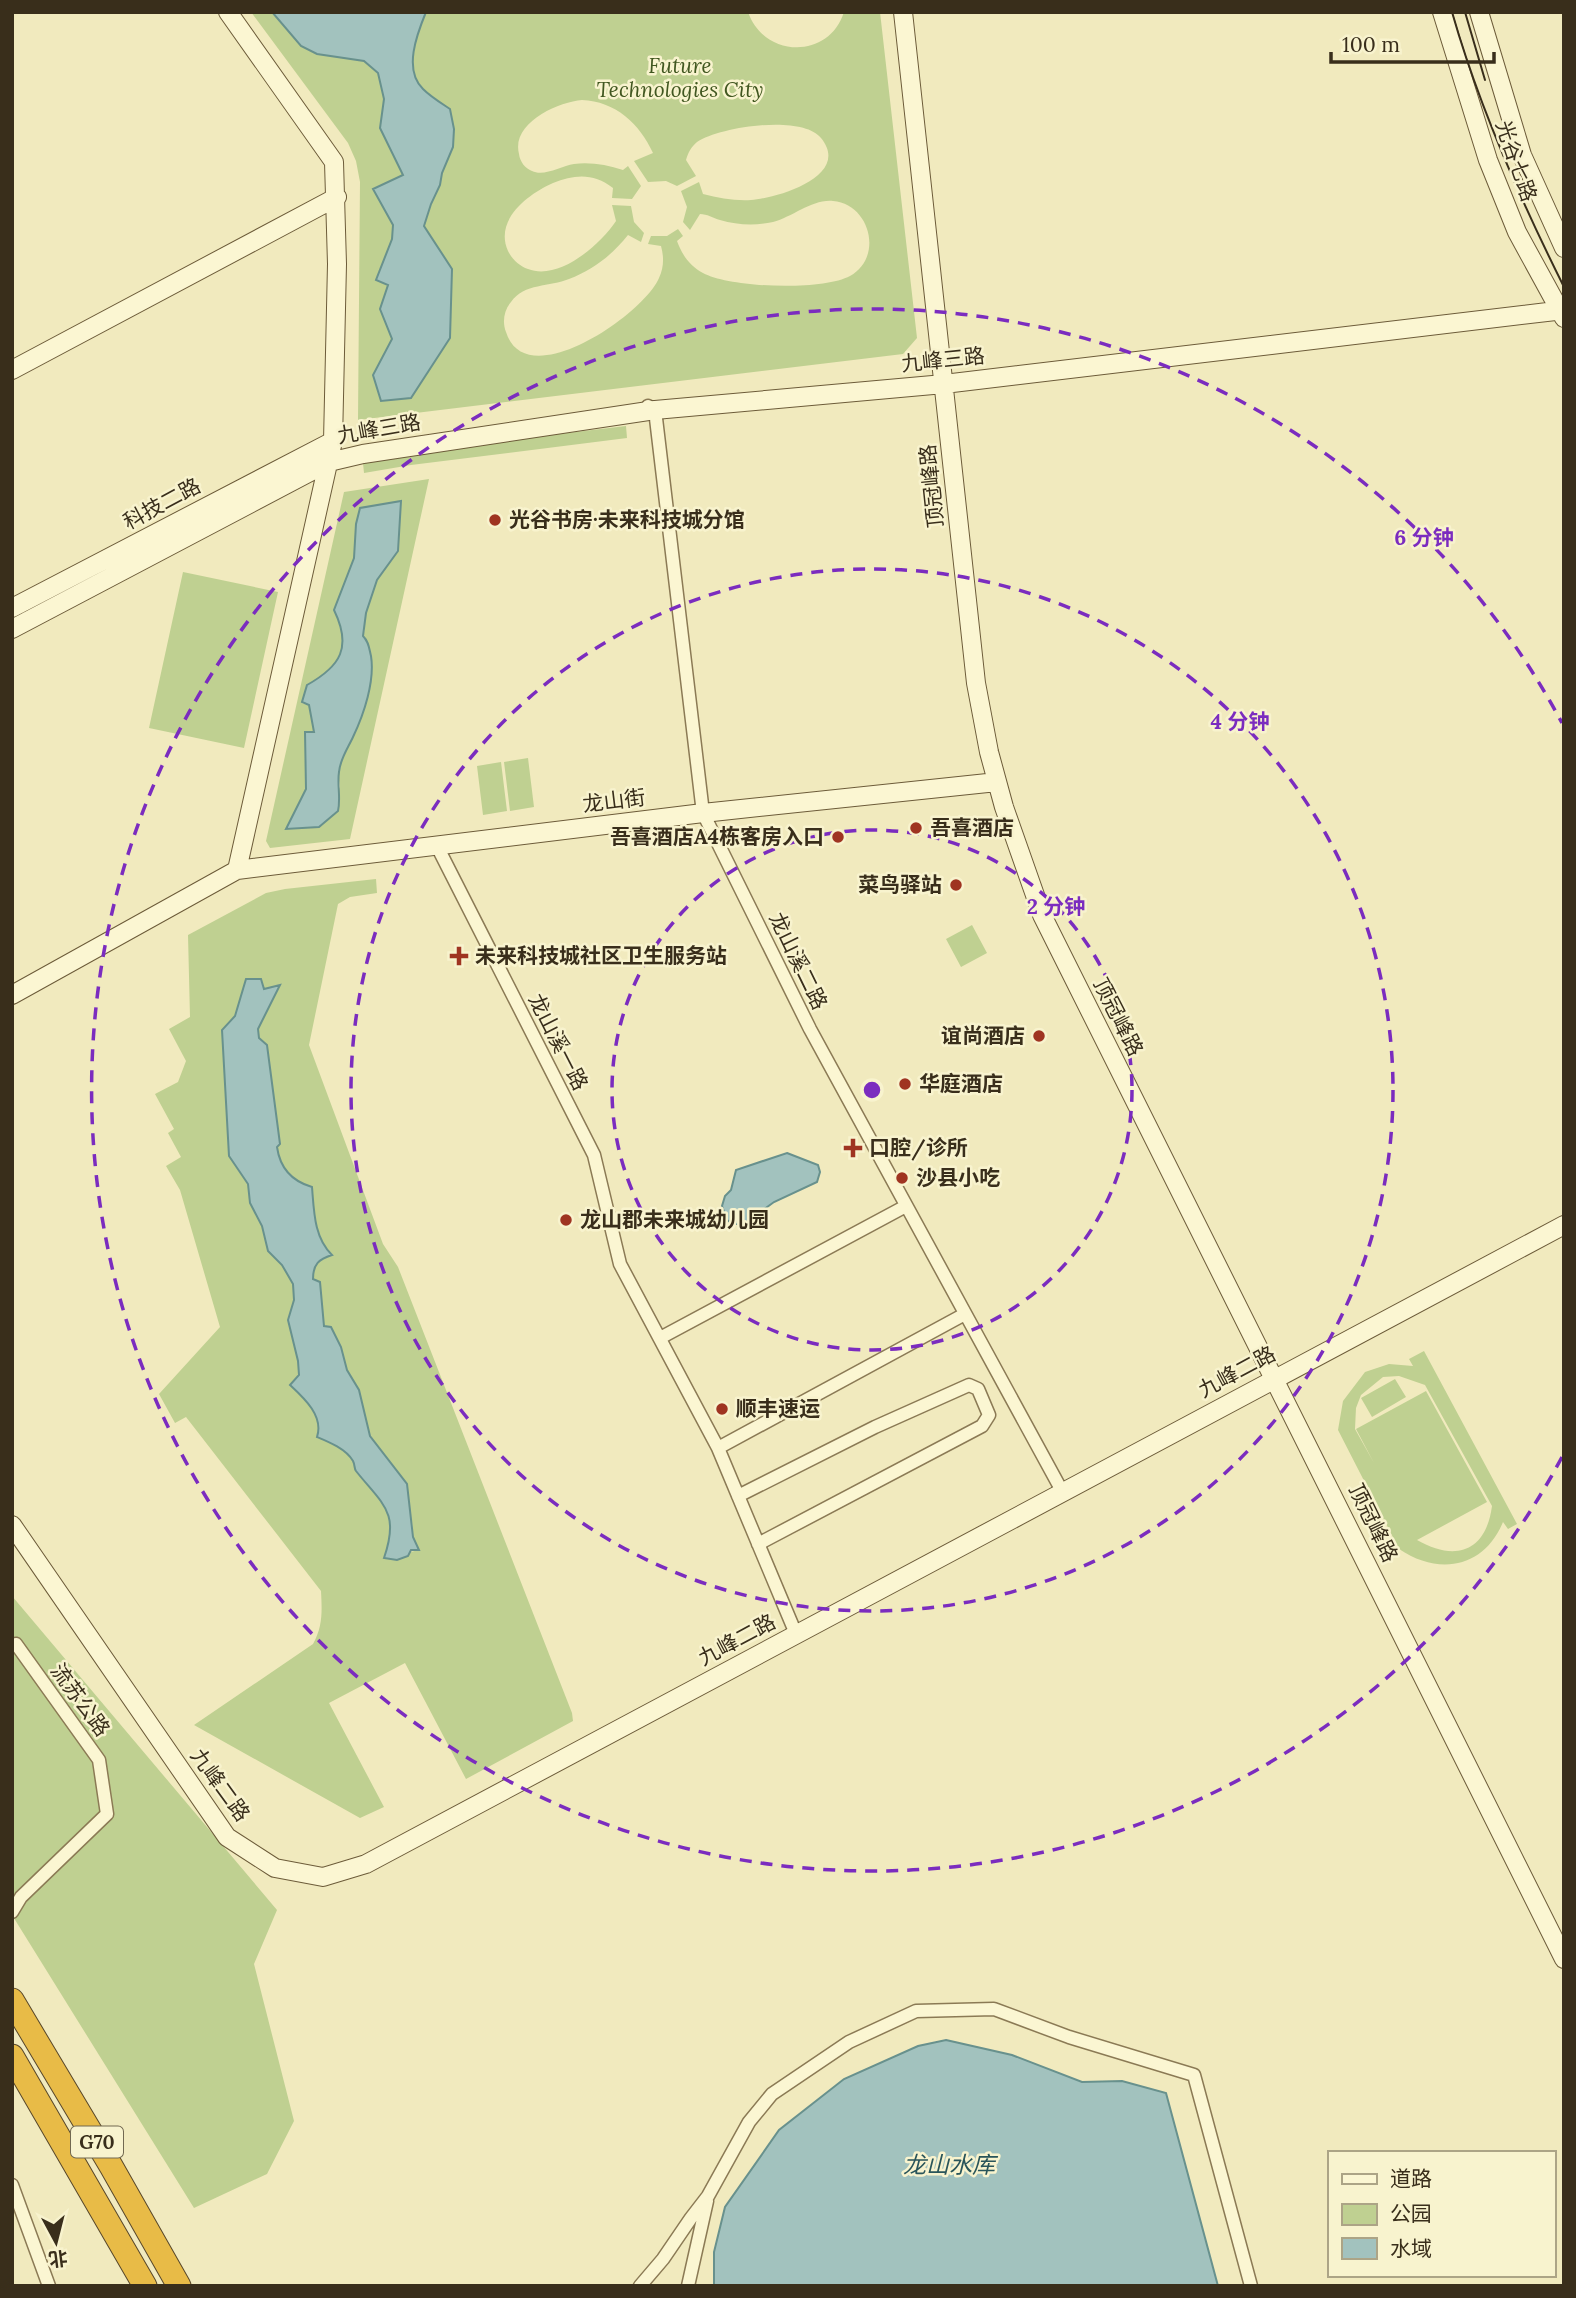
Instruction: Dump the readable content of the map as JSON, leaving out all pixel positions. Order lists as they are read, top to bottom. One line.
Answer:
{"streets":{"highway":["G70"],"street":["光谷七路","九峰三路","顶冠峰路","科技二路","龙山街","龙山溪二路","龙山溪一路","九峰二路","流苏公路"]},"crossings":[["光谷七路","九峰三路"],["九峰三路","顶冠峰路"],["九峰三路","科技二路"],["九峰三路","龙山溪二路"],["顶冠峰路","龙山街"],["顶冠峰路","九峰二路"],["龙山街","龙山溪二路"],["龙山街","龙山溪一路"],["龙山溪二路","九峰二路"],["龙山溪一路","九峰二路"]],"water":["龙山水库"],"parks":["Future Technologies City"],"places":{"other":["光谷书房·未来科技城分馆","吾喜酒店","吾喜酒店A4栋客房入口","菜鸟驿站","谊尚酒店","华庭酒店","沙县小吃","龙山郡未来城幼儿园","顺丰速运"],"health":["未来科技城社区卫生服务站","口腔/诊所"]},"legend":["道路","公园","水域"],"scale_bar":"100 m","north":"bottom","rings":["6 分钟","4 分钟","2 分钟"]}
